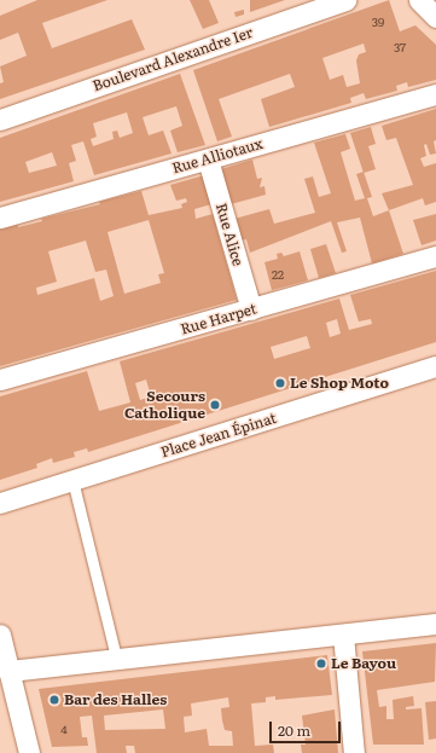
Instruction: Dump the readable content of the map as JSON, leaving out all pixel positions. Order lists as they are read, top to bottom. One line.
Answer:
{"streets":{"street":["Boulevard Alexandre Ier","Rue Alliotaux","Rue Alice","Rue Harpet","Place Jean Épinat"]},"crossings":[["Rue Alliotaux","Rue Alice"],["Rue Alice","Rue Harpet"]],"places":["Le Shop Moto","Secours Catholique","Le Bayou","Bar des Halles"],"house_numbers":["39","37","22","4"],"scale_bar":"20 m"}
